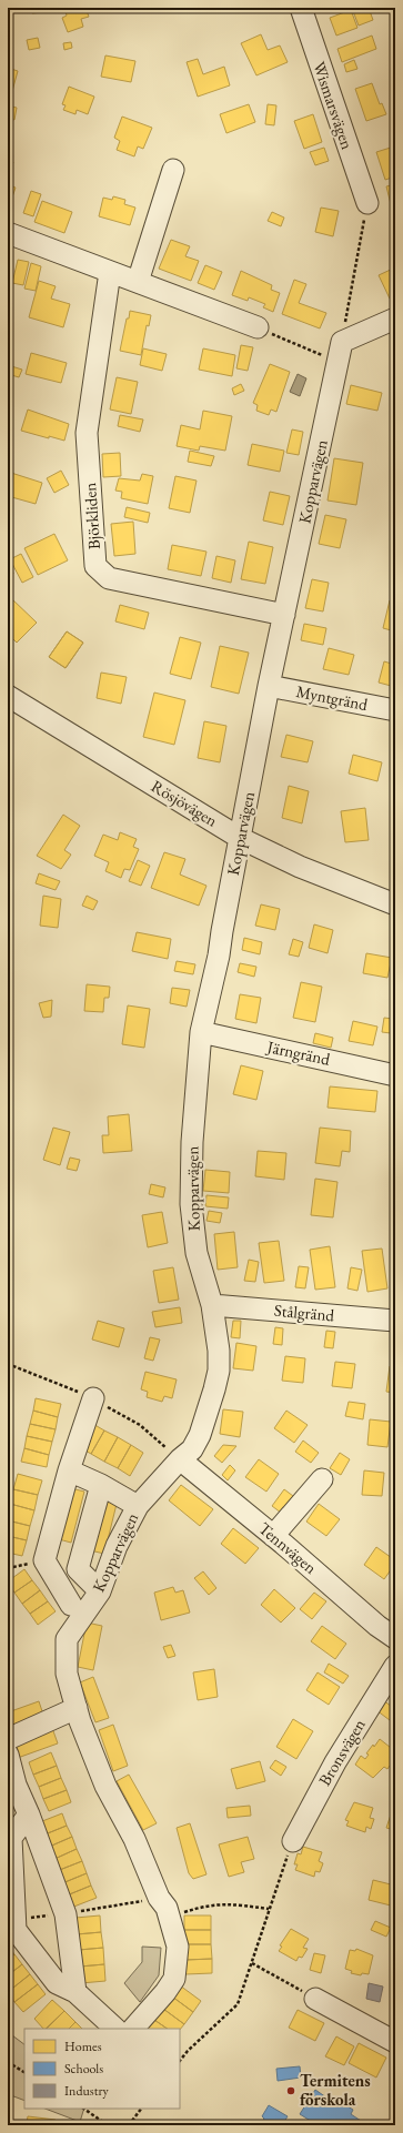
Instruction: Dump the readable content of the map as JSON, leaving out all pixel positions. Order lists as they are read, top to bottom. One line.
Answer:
{"streets":{"street":["Wismarsvägen","Kopparvägen","Björkliden","Myntgränd","Rösjövägen","Järngränd","Stålgränd","Tennvägen","Bronsvägen"]},"crossings":[["Kopparvägen","Björkliden"],["Kopparvägen","Myntgränd"],["Kopparvägen","Rösjövägen"],["Kopparvägen","Järngränd"],["Kopparvägen","Stålgränd"],["Kopparvägen","Tennvägen"]],"places":["Termitens förskola"],"legend":["Homes","Schools","Industry"]}
